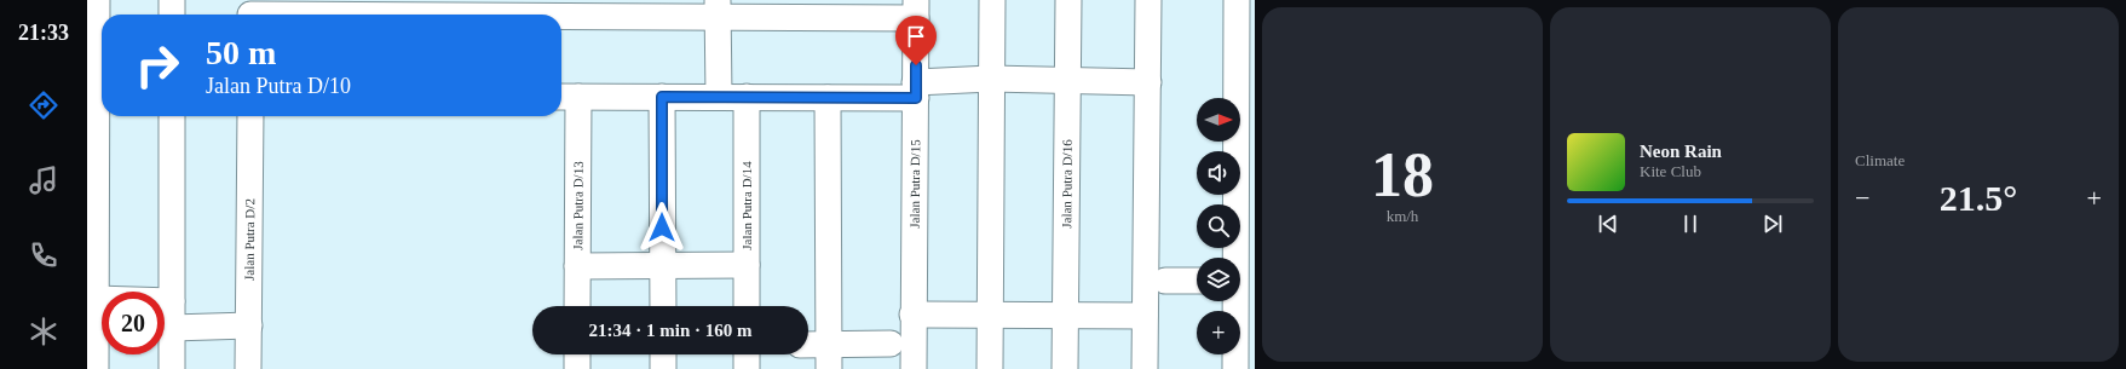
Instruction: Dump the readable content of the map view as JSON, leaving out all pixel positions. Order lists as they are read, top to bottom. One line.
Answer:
{"streets":{"street":["Jalan Putra D/15","Jalan Putra D/16","Jalan Putra D/13","Jalan Putra D/14","Jalan Putra D/2"]},"north":"right","page":{"tabs":"21:33","tile":[["18","km/h"],"Climate"],"turn":["50 m","Jalan Putra D/10"],"map_buttons":"+","song":["Neon Rain","Kite Club"],"heat":["−","21.5°","+"],"limit":"20","trip":"21:34 · 1 min · 160 m"}}
